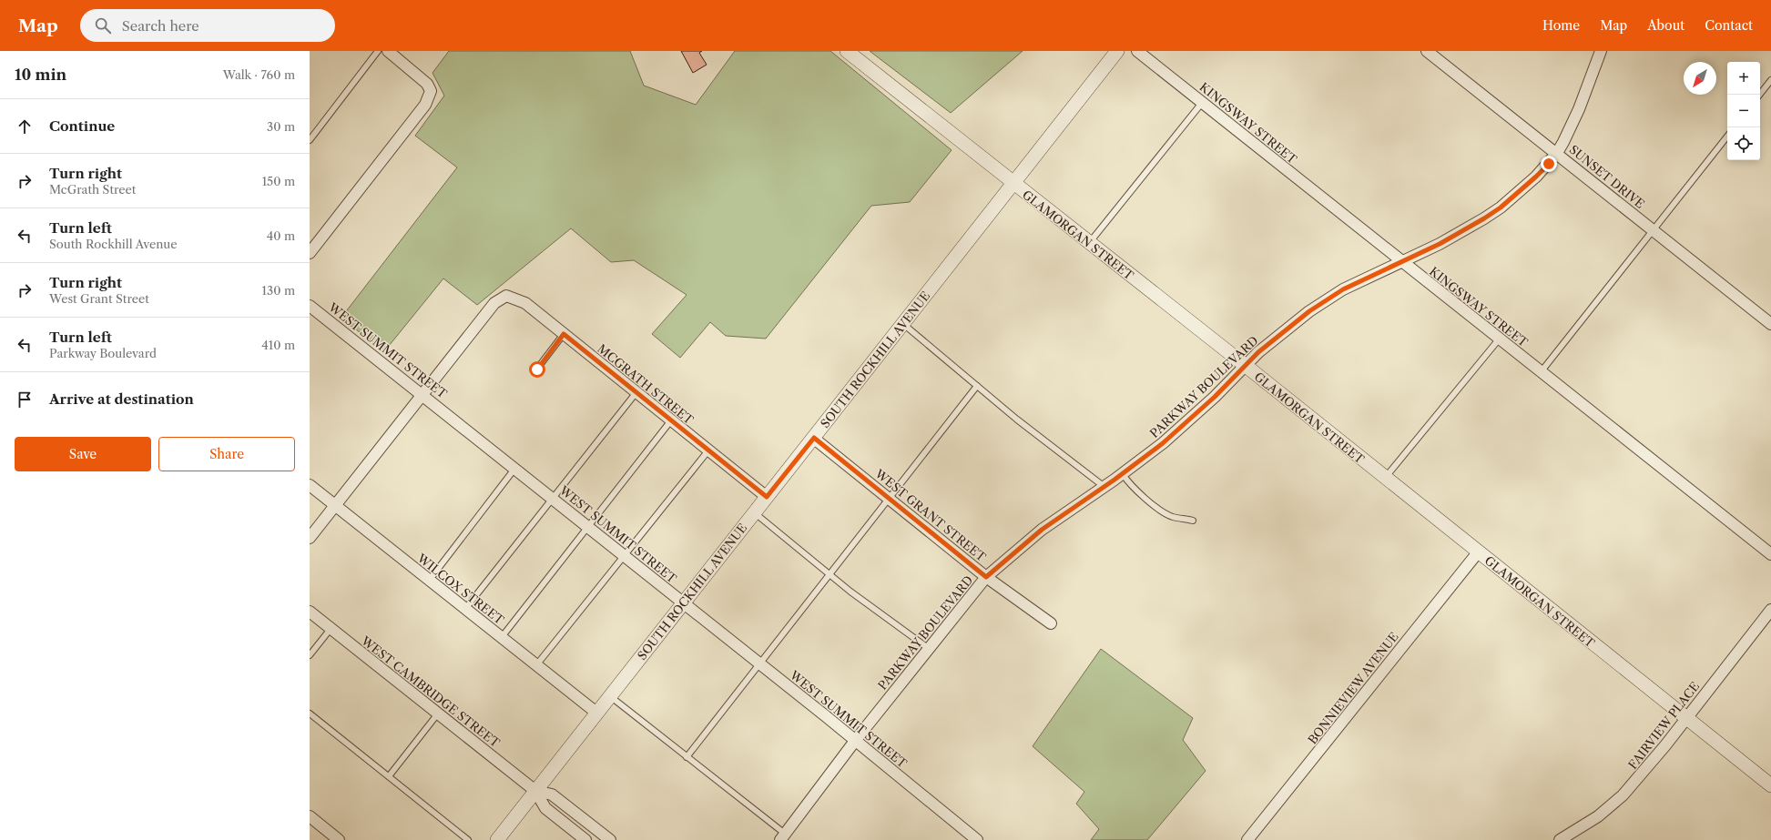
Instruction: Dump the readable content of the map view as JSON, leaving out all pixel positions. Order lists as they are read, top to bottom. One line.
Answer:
{"streets":{"street":["KINGSWAY STREET","SUNSET DRIVE","GLAMORGAN STREET","WEST SUMMIT STREET","SOUTH ROCKHILL AVENUE","MCGRATH STREET","PARKWAY BOULEVARD","WEST GRANT STREET","WILCOX STREET","BONNIEVIEW AVENUE","WEST CAMBRIDGE STREET","FAIRVIEW PLACE"]},"crossings":[["KINGSWAY STREET","PARKWAY BOULEVARD"],["SUNSET DRIVE","PARKWAY BOULEVARD"],["GLAMORGAN STREET","SOUTH ROCKHILL AVENUE"],["GLAMORGAN STREET","PARKWAY BOULEVARD"],["GLAMORGAN STREET","BONNIEVIEW AVENUE"],["GLAMORGAN STREET","FAIRVIEW PLACE"],["WEST SUMMIT STREET","SOUTH ROCKHILL AVENUE"],["WEST SUMMIT STREET","MCGRATH STREET"],["WEST SUMMIT STREET","PARKWAY BOULEVARD"],["SOUTH ROCKHILL AVENUE","MCGRATH STREET"],["SOUTH ROCKHILL AVENUE","WEST GRANT STREET"],["SOUTH ROCKHILL AVENUE","WILCOX STREET"],["SOUTH ROCKHILL AVENUE","WEST CAMBRIDGE STREET"],["PARKWAY BOULEVARD","WEST GRANT STREET"]],"north":"bottom left","page":{"header":"Map","search":"Search here","nav":["Home","Map","About","Contact"],"heading":["10 min","Walk · 760 m"],"map_buttons":["+","−"],"list":[["Continue","30 m"],["Turn right","McGrath Street","150 m"],["Turn left","South Rockhill Avenue","40 m"],["Turn right","West Grant Street","130 m"],["Turn left","Parkway Boulevard","410 m"],"Arrive at destination"],"buttons":["Save","Share"]}}
